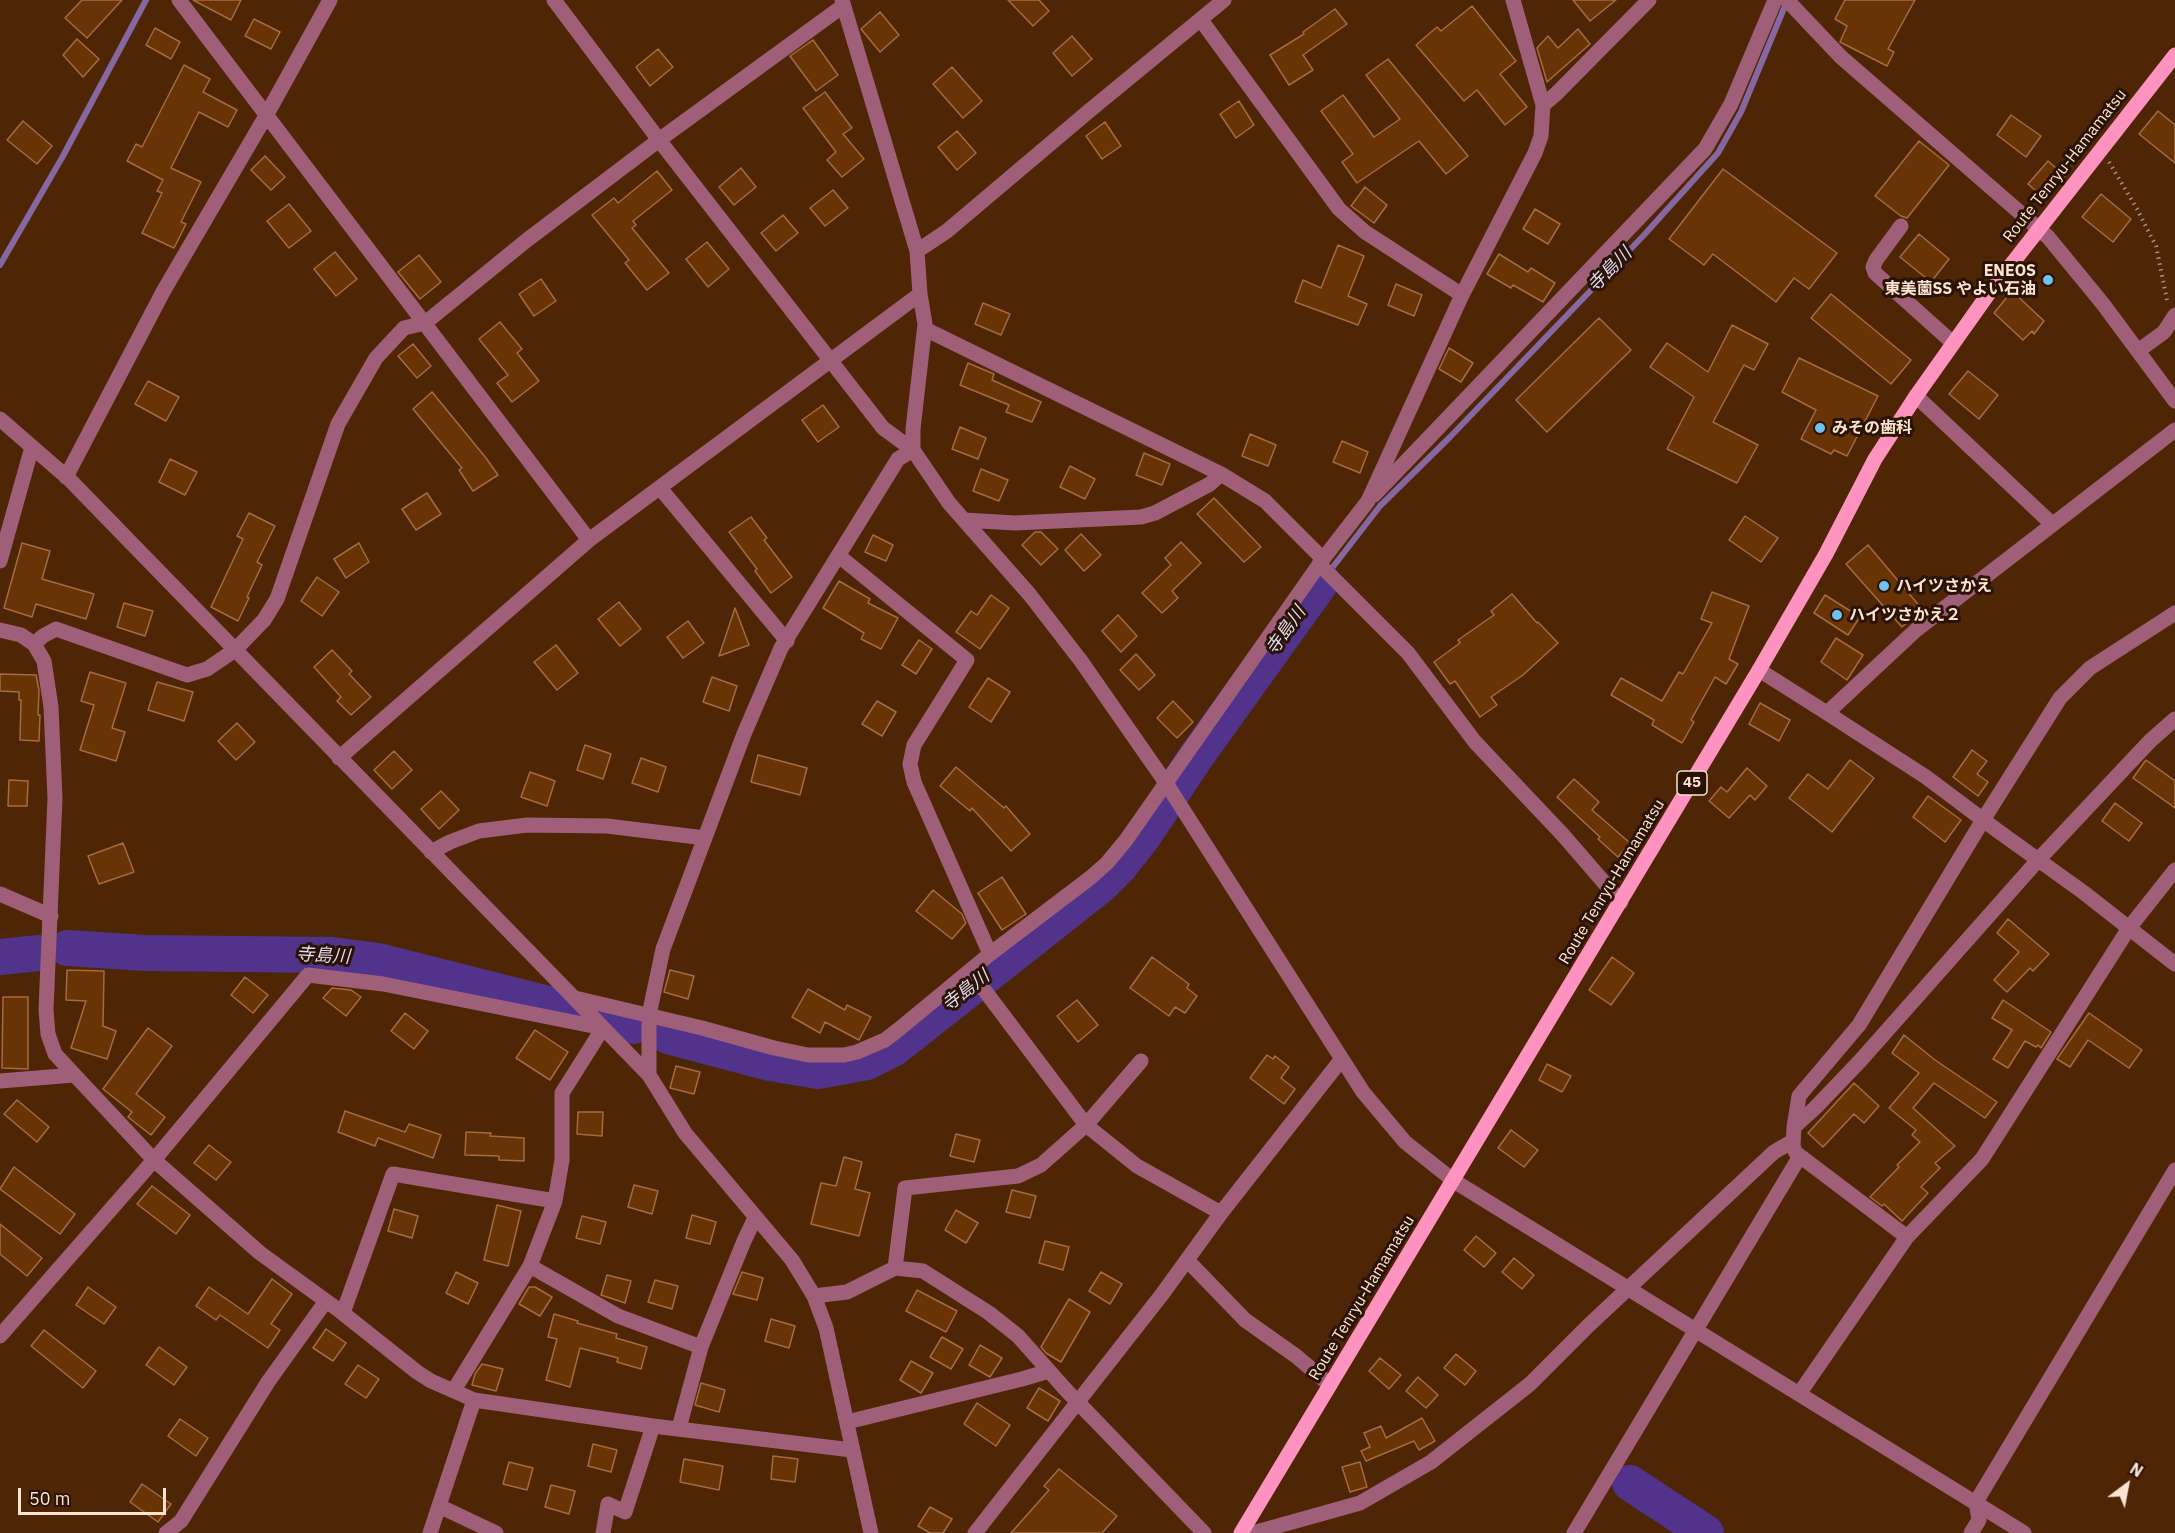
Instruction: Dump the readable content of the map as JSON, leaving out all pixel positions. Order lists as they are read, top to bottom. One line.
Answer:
{"streets":{"main road":["Route Tenryu-Hamamatsu","45"]},"water":["寺島川"],"places":["ENEOS 東美薗SS やよい石油","みその歯科","ハイツさかえ","ハイツさかえ２"],"scale_bar":"50 m","north":"top right"}
